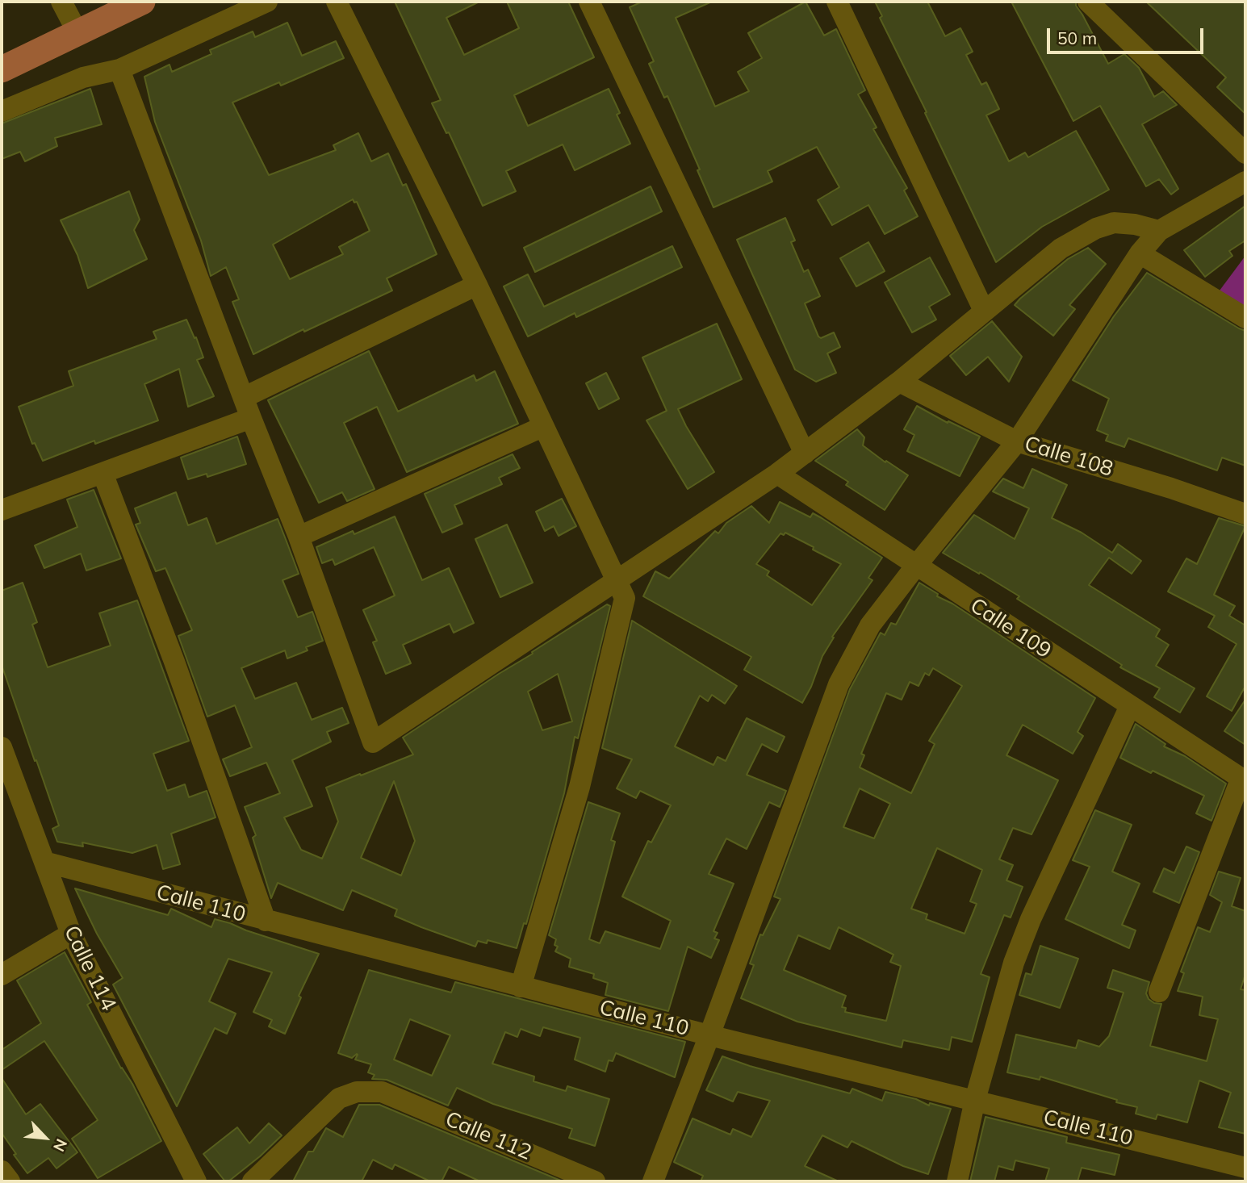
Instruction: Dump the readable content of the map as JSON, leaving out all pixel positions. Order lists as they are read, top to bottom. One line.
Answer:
{"streets":{"street":["Calle 108","Calle 109","Calle 110","Calle 114","Calle 112"]},"crossings":[["Calle 110","Calle 114"]],"scale_bar":"50 m","north":"bottom right"}
